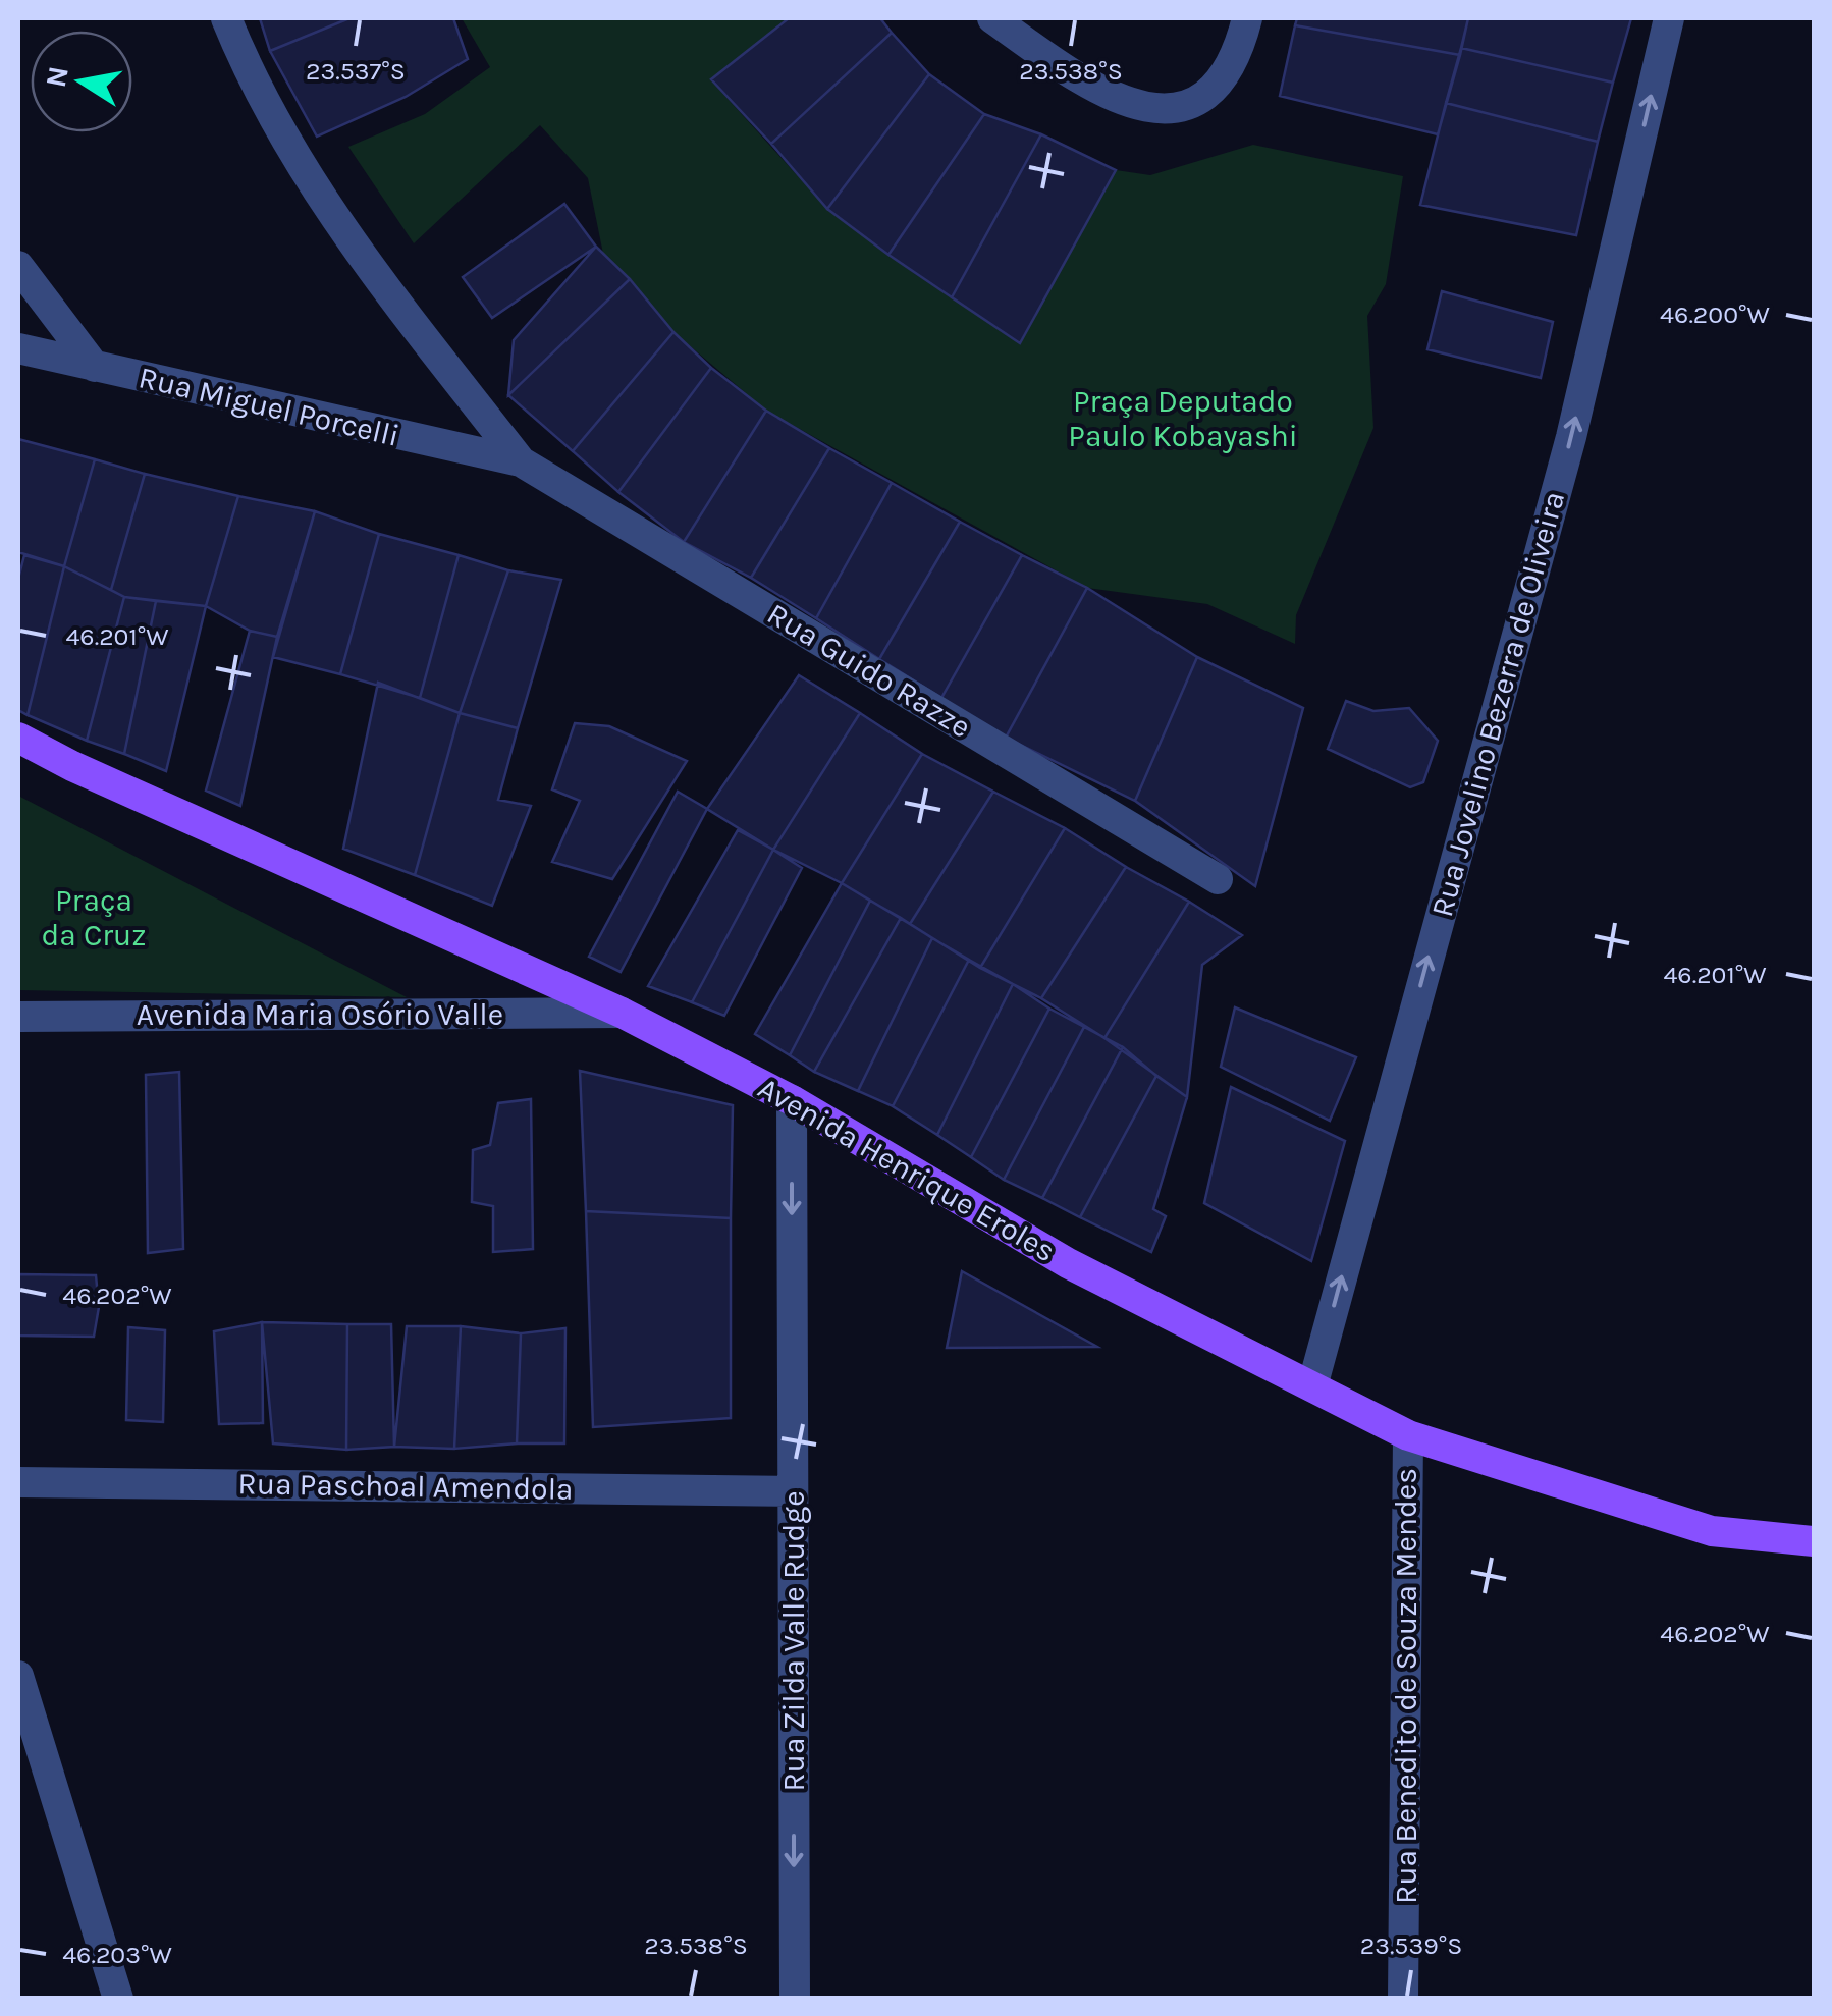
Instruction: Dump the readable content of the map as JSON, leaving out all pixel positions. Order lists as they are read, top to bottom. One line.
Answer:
{"streets":{"main road":["Avenida Henrique Eroles"],"street":["Rua Miguel Porcelli","Rua Guido Razze","Rua Jovelino Bezerra de Oliveira","Avenida Maria Osório Valle","Rua Paschoal Amendola","Rua Zilda Valle Rudge","Rua Benedito de Souza Mendes"]},"crossings":[["Rua Miguel Porcelli","Rua Guido Razze"],["Rua Jovelino Bezerra de Oliveira","Avenida Henrique Eroles"],["Avenida Maria Osório Valle","Avenida Henrique Eroles"],["Avenida Henrique Eroles","Rua Zilda Valle Rudge"],["Avenida Henrique Eroles","Rua Benedito de Souza Mendes"],["Rua Paschoal Amendola","Rua Zilda Valle Rudge"]],"one_way":["Rua Jovelino Bezerra de Oliveira","Rua Zilda Valle Rudge"],"parks":["Praça Deputado Paulo Kobayashi","Praça da Cruz"],"north":"left","coordinates":["23.537°S","23.538°S","46.200°W","46.201°W","46.202°W","23.539°S","46.203°W"]}
